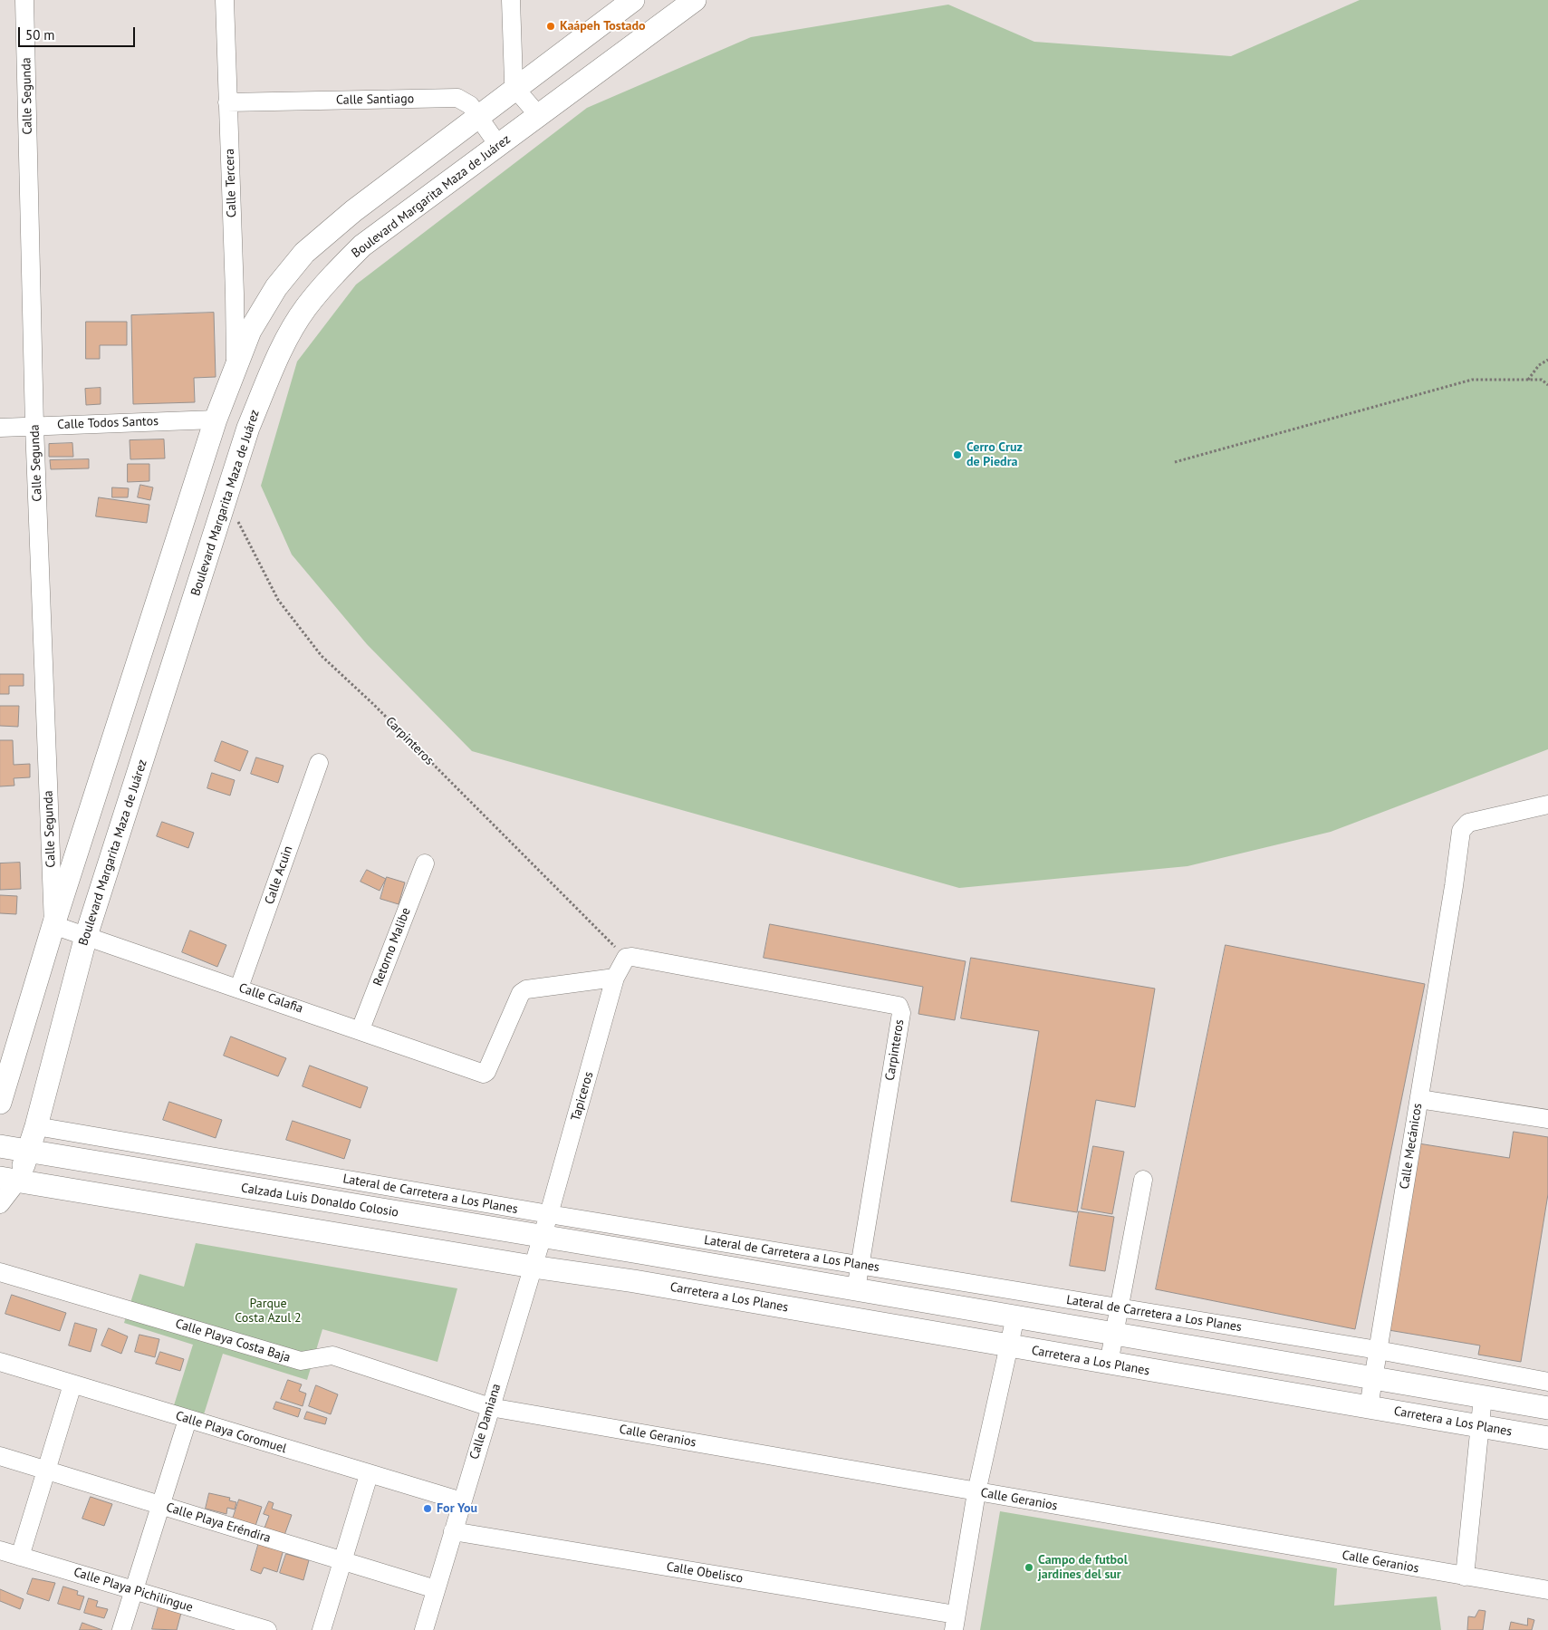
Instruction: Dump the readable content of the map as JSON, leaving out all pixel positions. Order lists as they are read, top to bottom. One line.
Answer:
{"streets":{"main road":["Boulevard Margarita Maza de Juárez","Calzada Luis Donaldo Colosio","Carretera a Los Planes"],"street":["Calle Segunda","Calle Santiago","Calle Tercera","Calle Todos Santos","Carpinteros","Calle Acuin","Retorno Malibe","Calle Calafia","Tapiceros","Calle Mecánicos","Lateral de Carretera a Los Planes","Calle Playa Costa Baja","Calle Damiana","Calle Playa Coromuel","Calle Geranios","Calle Playa Eréndira","Calle Obelisco","Calle Playa Pichilingue"]},"crossings":[["Calle Segunda","Calle Todos Santos"],["Calle Segunda","Calle Calafia"],["Calle Santiago","Calle Tercera"],["Calle Santiago","Boulevard Margarita Maza de Juárez"],["Boulevard Margarita Maza de Juárez","Carpinteros"],["Boulevard Margarita Maza de Juárez","Calle Calafia"],["Boulevard Margarita Maza de Juárez","Lateral de Carretera a Los Planes"],["Boulevard Margarita Maza de Juárez","Calzada Luis Donaldo Colosio"],["Carpinteros","Lateral de Carretera a Los Planes"],["Carpinteros","Calzada Luis Donaldo Colosio"],["Calle Acuin","Calle Calafia"],["Retorno Malibe","Calle Calafia"],["Calle Calafia","Tapiceros"],["Tapiceros","Lateral de Carretera a Los Planes"],["Tapiceros","Calle Damiana"],["Calle Mecánicos","Lateral de Carretera a Los Planes"],["Calle Mecánicos","Carretera a Los Planes"],["Lateral de Carretera a Los Planes","Calle Damiana"],["Calzada Luis Donaldo Colosio","Calle Damiana"],["Carretera a Los Planes","Calle Damiana"],["Calle Playa Costa Baja","Calle Damiana"],["Calle Playa Costa Baja","Calle Geranios"],["Calle Damiana","Calle Playa Coromuel"],["Calle Damiana","Calle Geranios"],["Calle Damiana","Calle Playa Eréndira"],["Calle Damiana","Calle Obelisco"]],"parks":["Parque Costa Azul 2"],"places":["Kaápeh Tostado","Cerro Cruz de Piedra","For You","Campo de futbol jardines del sur"],"scale_bar":"50 m"}
